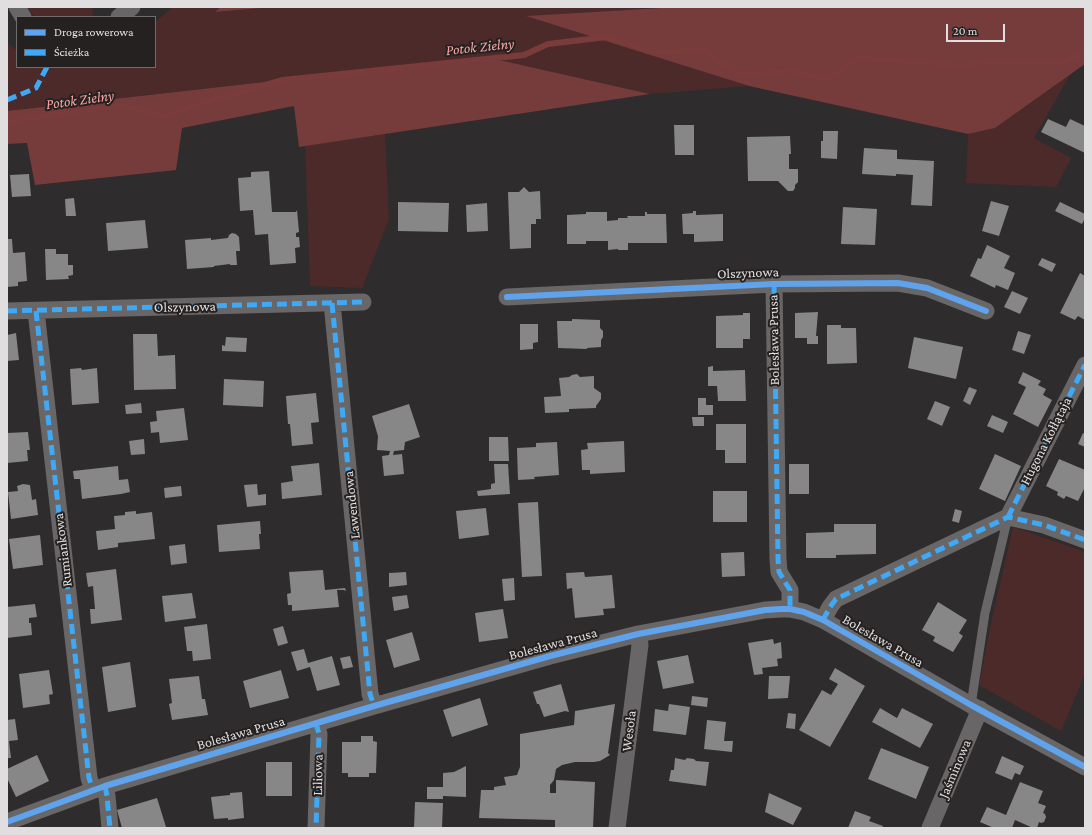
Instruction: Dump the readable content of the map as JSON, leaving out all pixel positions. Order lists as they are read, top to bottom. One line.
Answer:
{"streets":{"street":["Olszynowa","Bolesława Prusa","Hugona Kołłątaja","Lawendowa","Rumiankowa","Wesoła","Jaśminowa","Liliowa"]},"crossings":[["Olszynowa","Bolesława Prusa"],["Olszynowa","Lawendowa"],["Olszynowa","Rumiankowa"],["Bolesława Prusa","Hugona Kołłątaja"],["Bolesława Prusa","Lawendowa"],["Bolesława Prusa","Rumiankowa"],["Bolesława Prusa","Wesoła"],["Bolesława Prusa","Jaśminowa"],["Bolesława Prusa","Liliowa"]],"water":["Potok Zielny"],"legend":["Droga rowerowa","Ścieżka"],"scale_bar":"20 m"}
